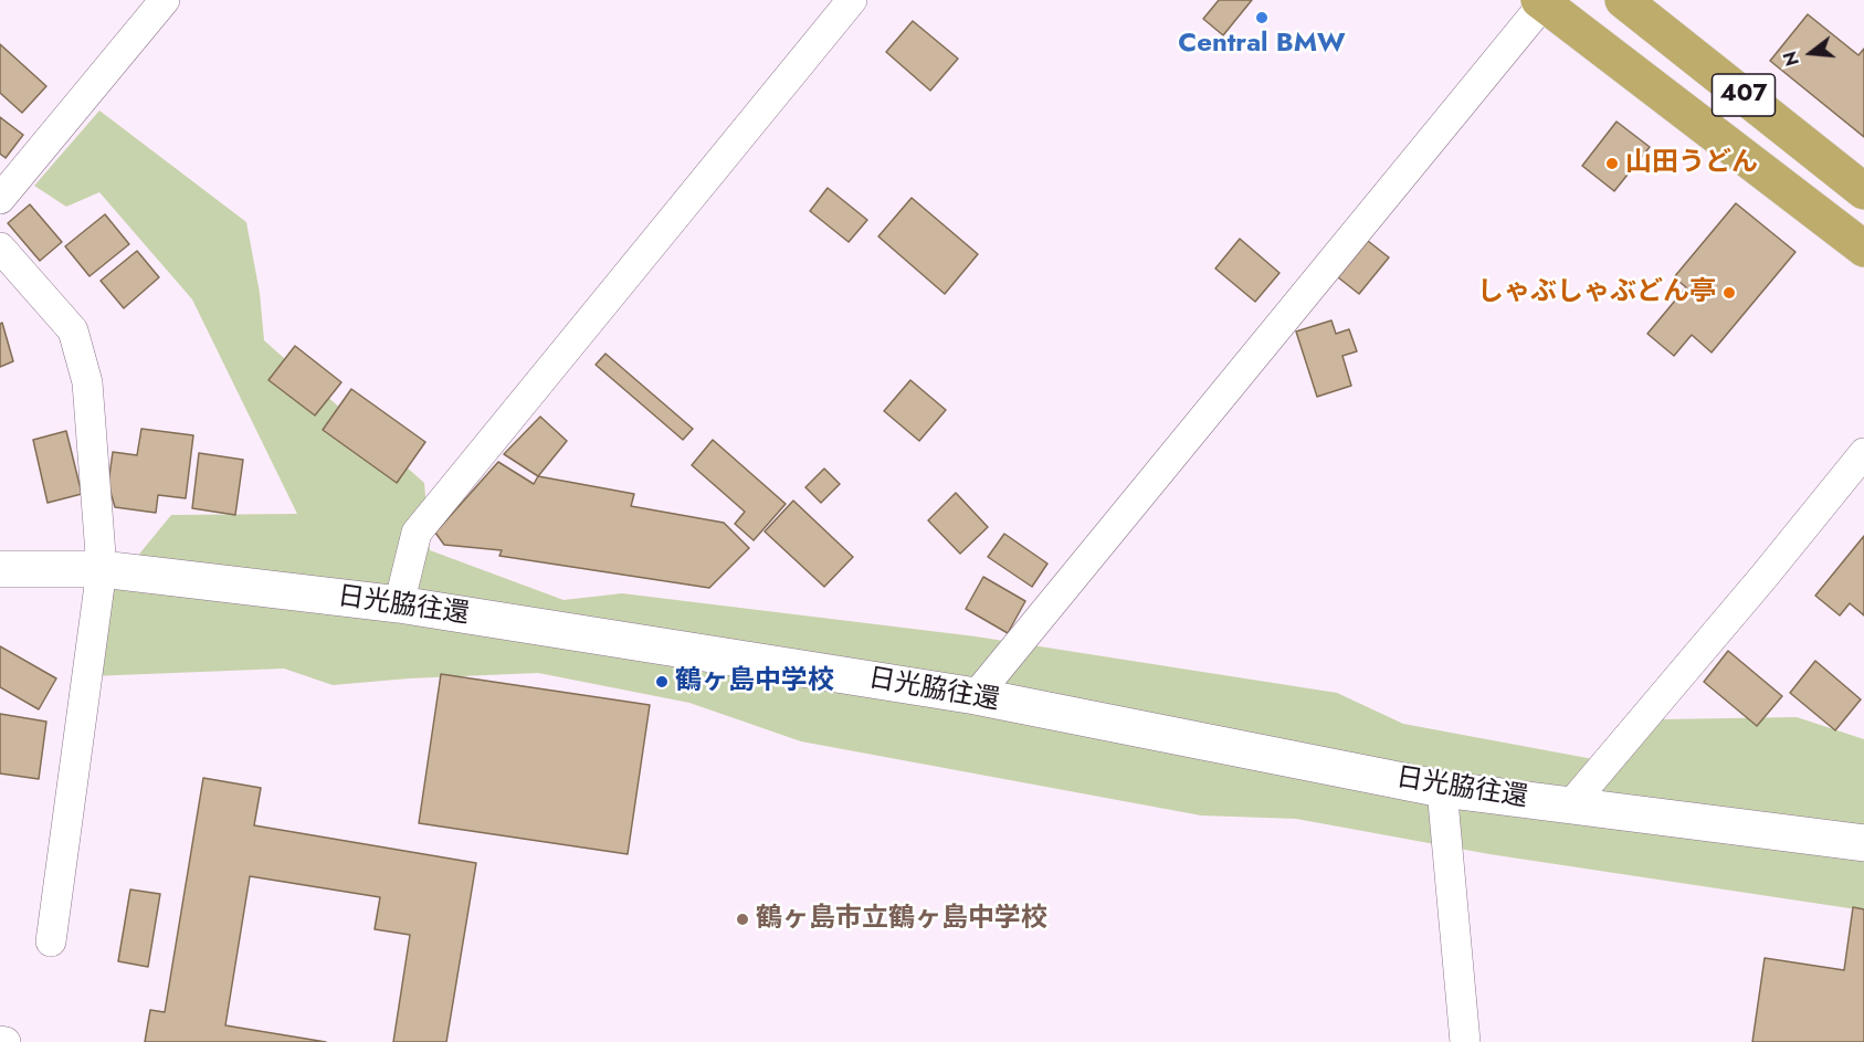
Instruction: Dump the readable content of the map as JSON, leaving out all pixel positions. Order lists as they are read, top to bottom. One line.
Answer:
{"streets":{"highway":["407"],"street":["日光脇往還"]},"places":["Central BMW","山田うどん","しゃぶしゃぶどん亭","鶴ヶ島中学校","鶴ヶ島市立鶴ヶ島中学校"],"north":"left"}
